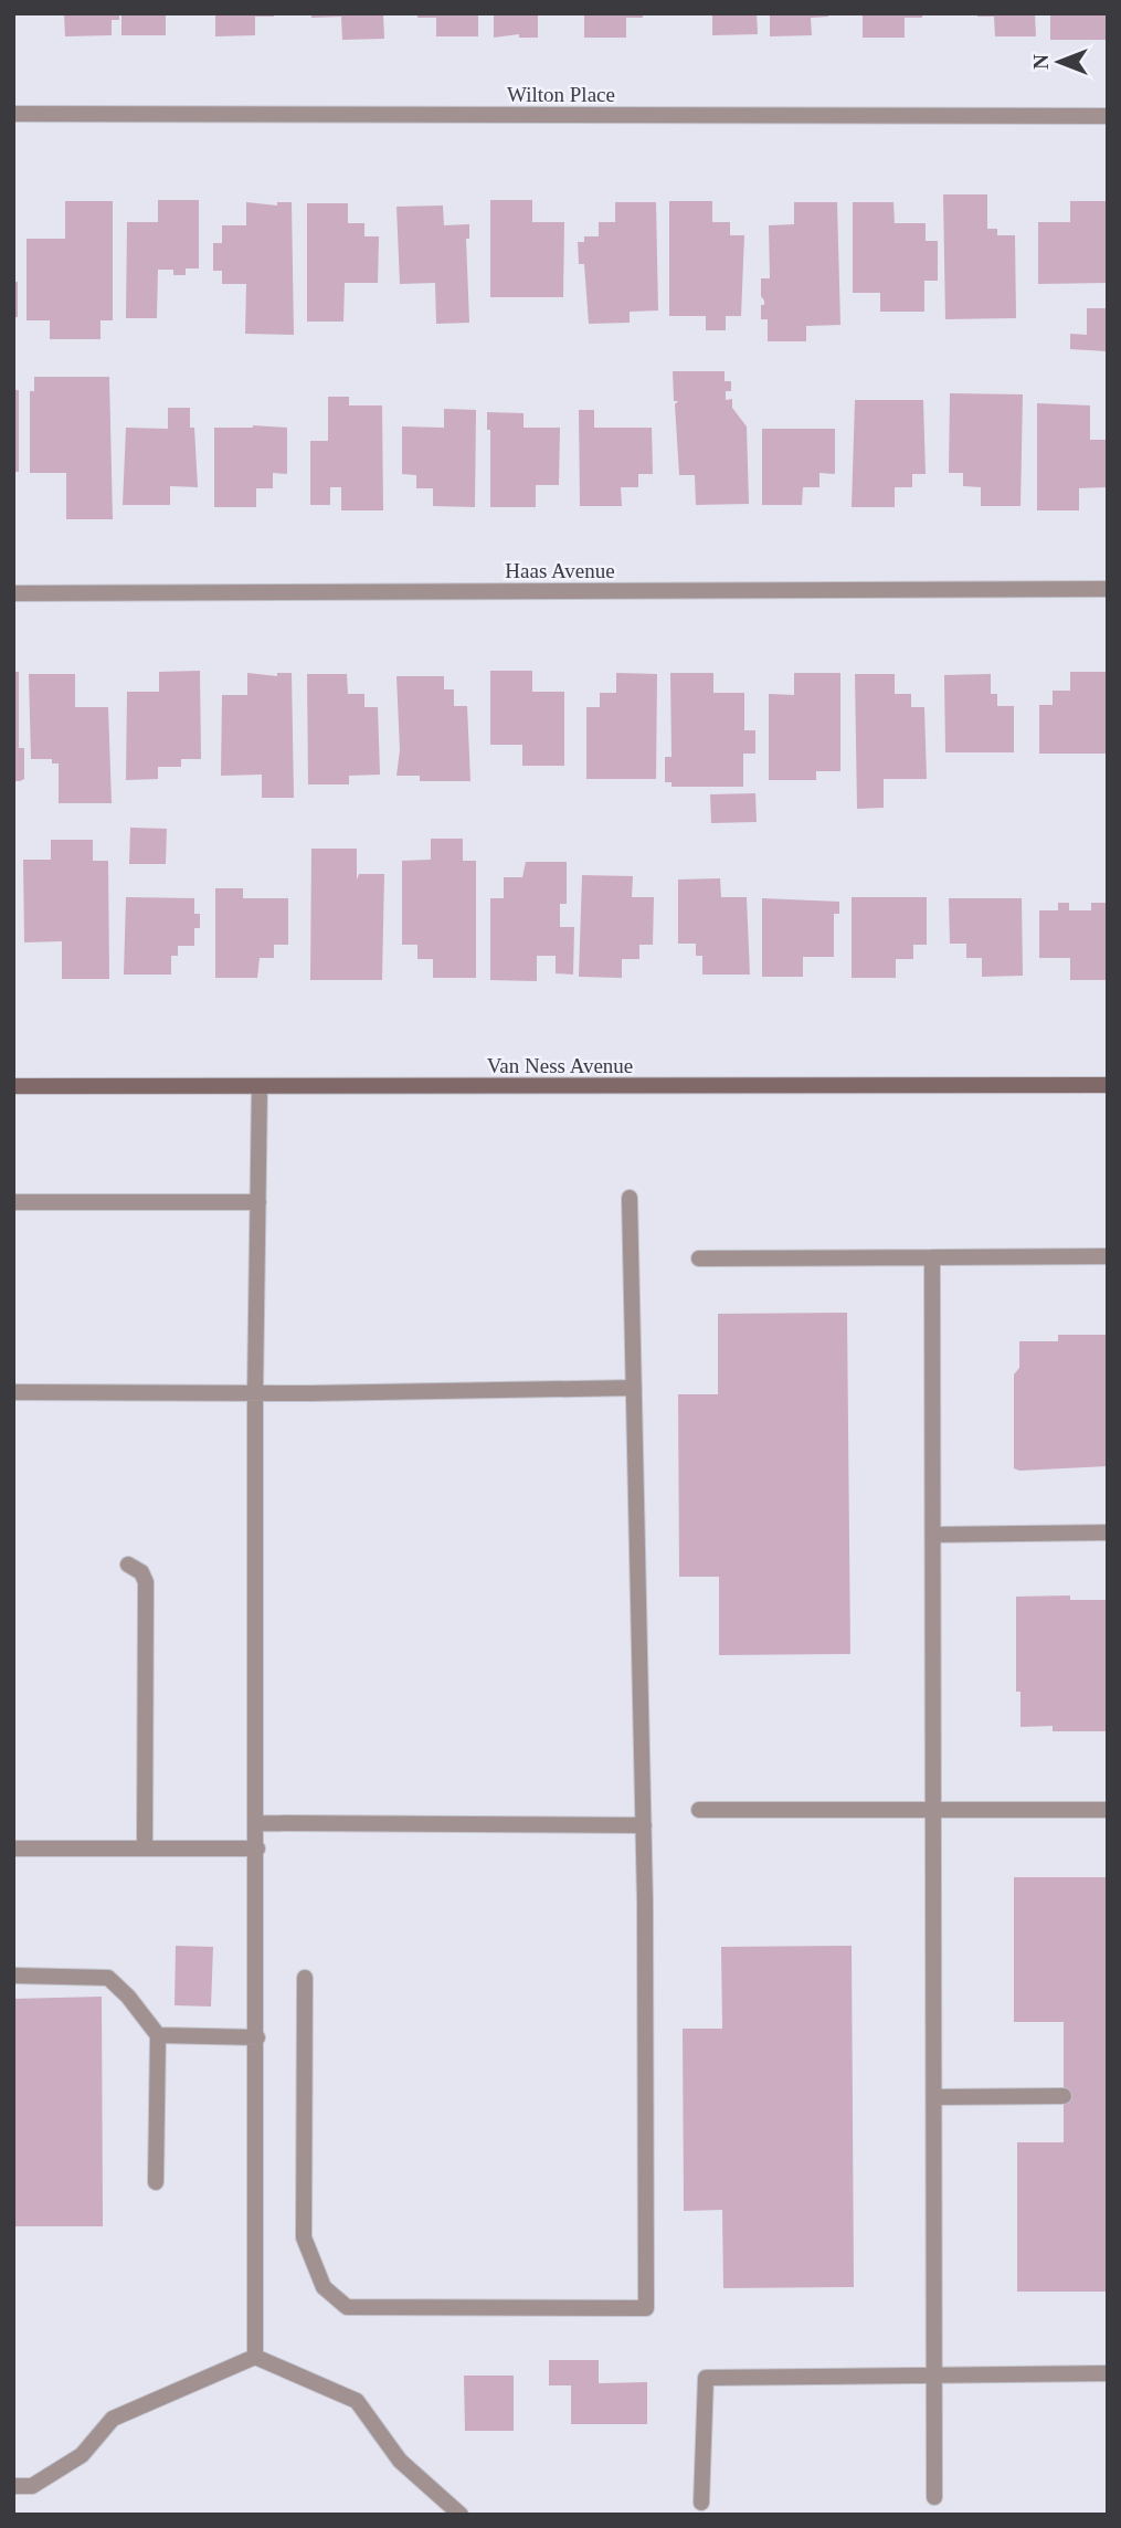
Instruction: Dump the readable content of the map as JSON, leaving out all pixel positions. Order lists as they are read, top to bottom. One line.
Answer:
{"streets":{"main road":["Van Ness Avenue"],"street":["Wilton Place","Haas Avenue"]},"north":"left"}
